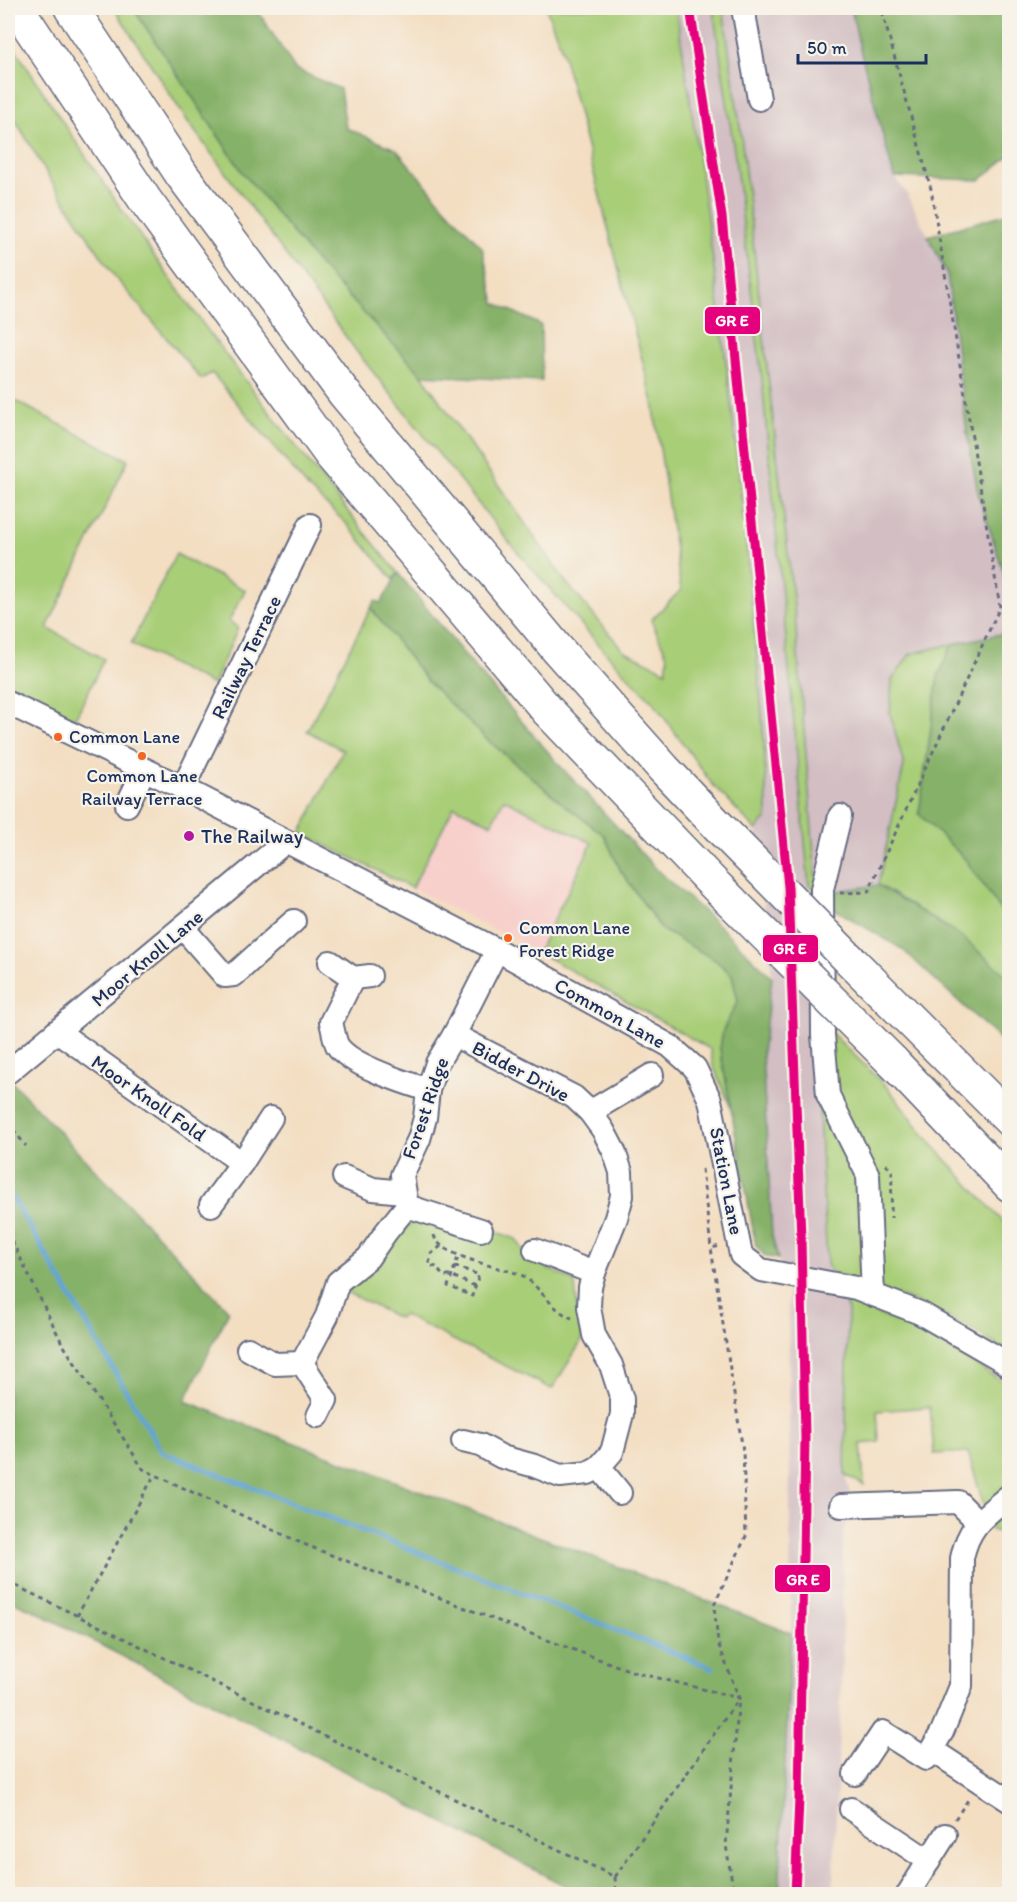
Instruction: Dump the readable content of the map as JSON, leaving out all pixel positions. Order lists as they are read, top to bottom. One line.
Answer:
{"streets":{"street":["Railway Terrace","Moor Knoll Lane","Common Lane","Bidder Drive","Moor Knoll Fold","Forest Ridge","Station Lane"]},"crossings":[["Railway Terrace","Common Lane"],["Moor Knoll Lane","Common Lane"],["Moor Knoll Lane","Moor Knoll Fold"],["Common Lane","Forest Ridge"],["Common Lane","Station Lane"],["Bidder Drive","Forest Ridge"]],"places":["Common Lane","Common Lane Railway Terrace","The Railway","Common Lane Forest Ridge"],"scale_bar":"50 m"}
